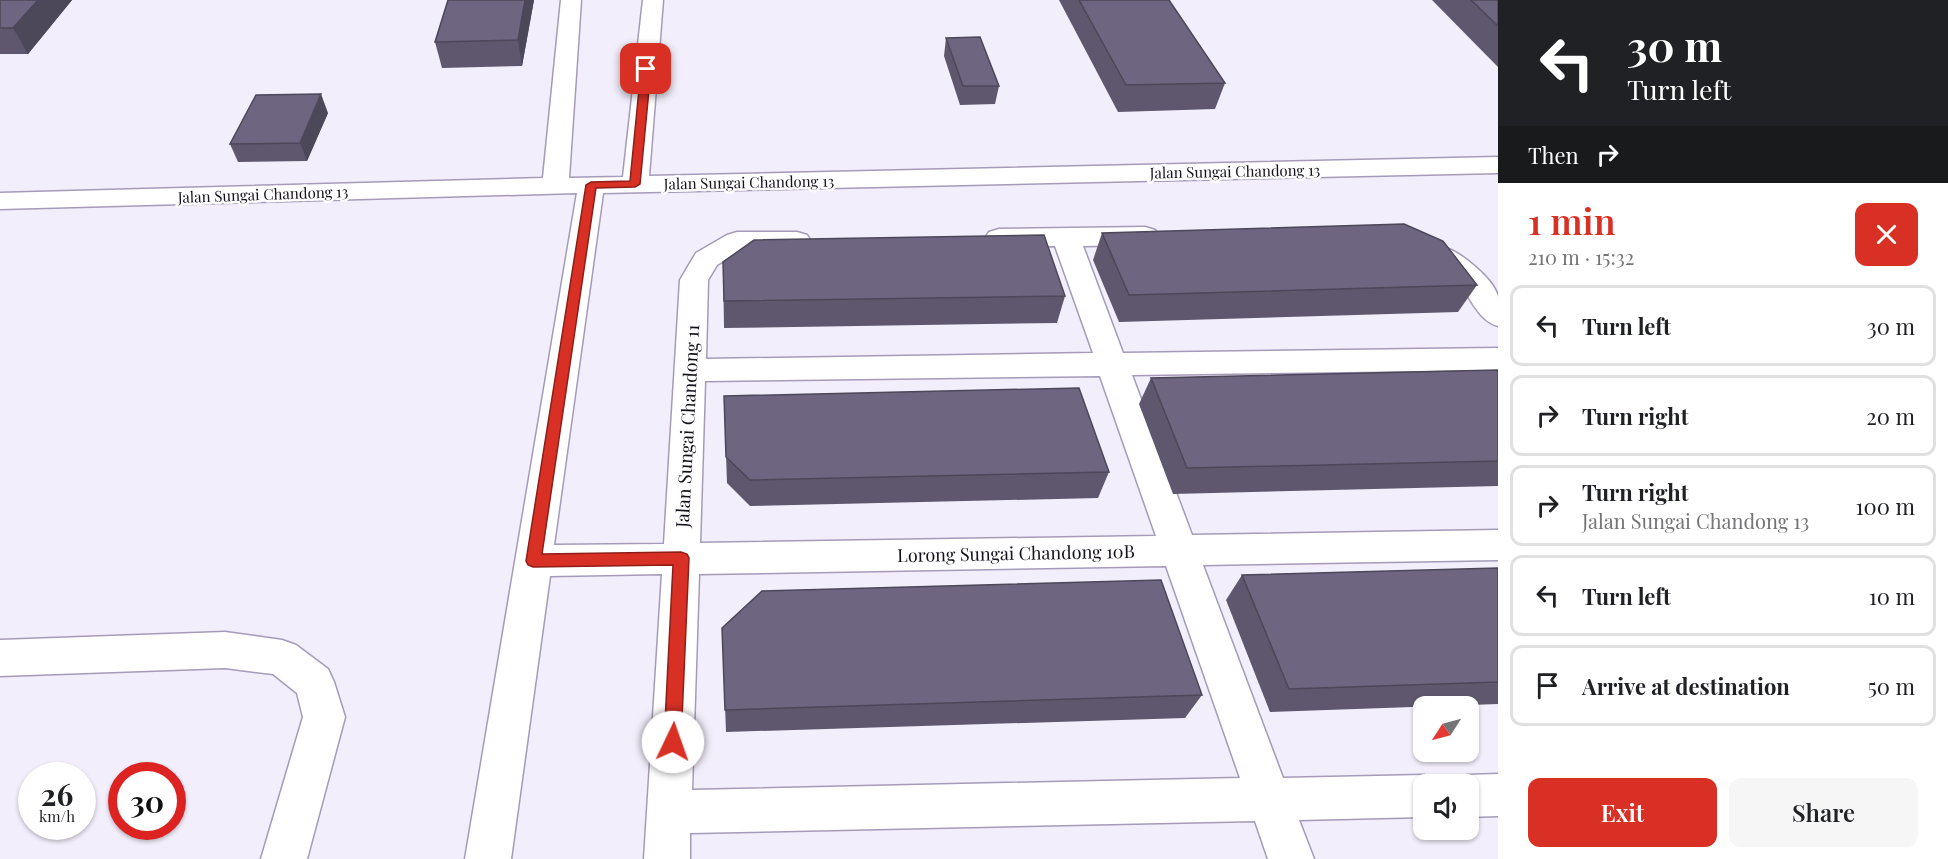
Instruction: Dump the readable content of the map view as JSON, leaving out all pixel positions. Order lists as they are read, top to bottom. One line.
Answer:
{"streets":{"street":["Jalan Sungai Chandong 13","Jalan Sungai Chandong 11","Lorong Sungai Chandong 10B"]},"crossings":[["Jalan Sungai Chandong 11","Lorong Sungai Chandong 10B"]],"north":"bottom left","page":{"turn":["30 m","Turn left"],"then":"Then","heading":["1 min","210 m · 15:32"],"list":[{"name":"Turn left","value":"30 m"},{"name":"Turn right","value":"20 m"},{"name":"Turn right","note":"Jalan Sungai Chandong 13","value":"100 m"},{"name":"Turn left","value":"10 m"},{"name":"Arrive at destination","value":"50 m"}],"speed":"26 km/h","limit":"30","buttons":["Exit","Share"]}}
